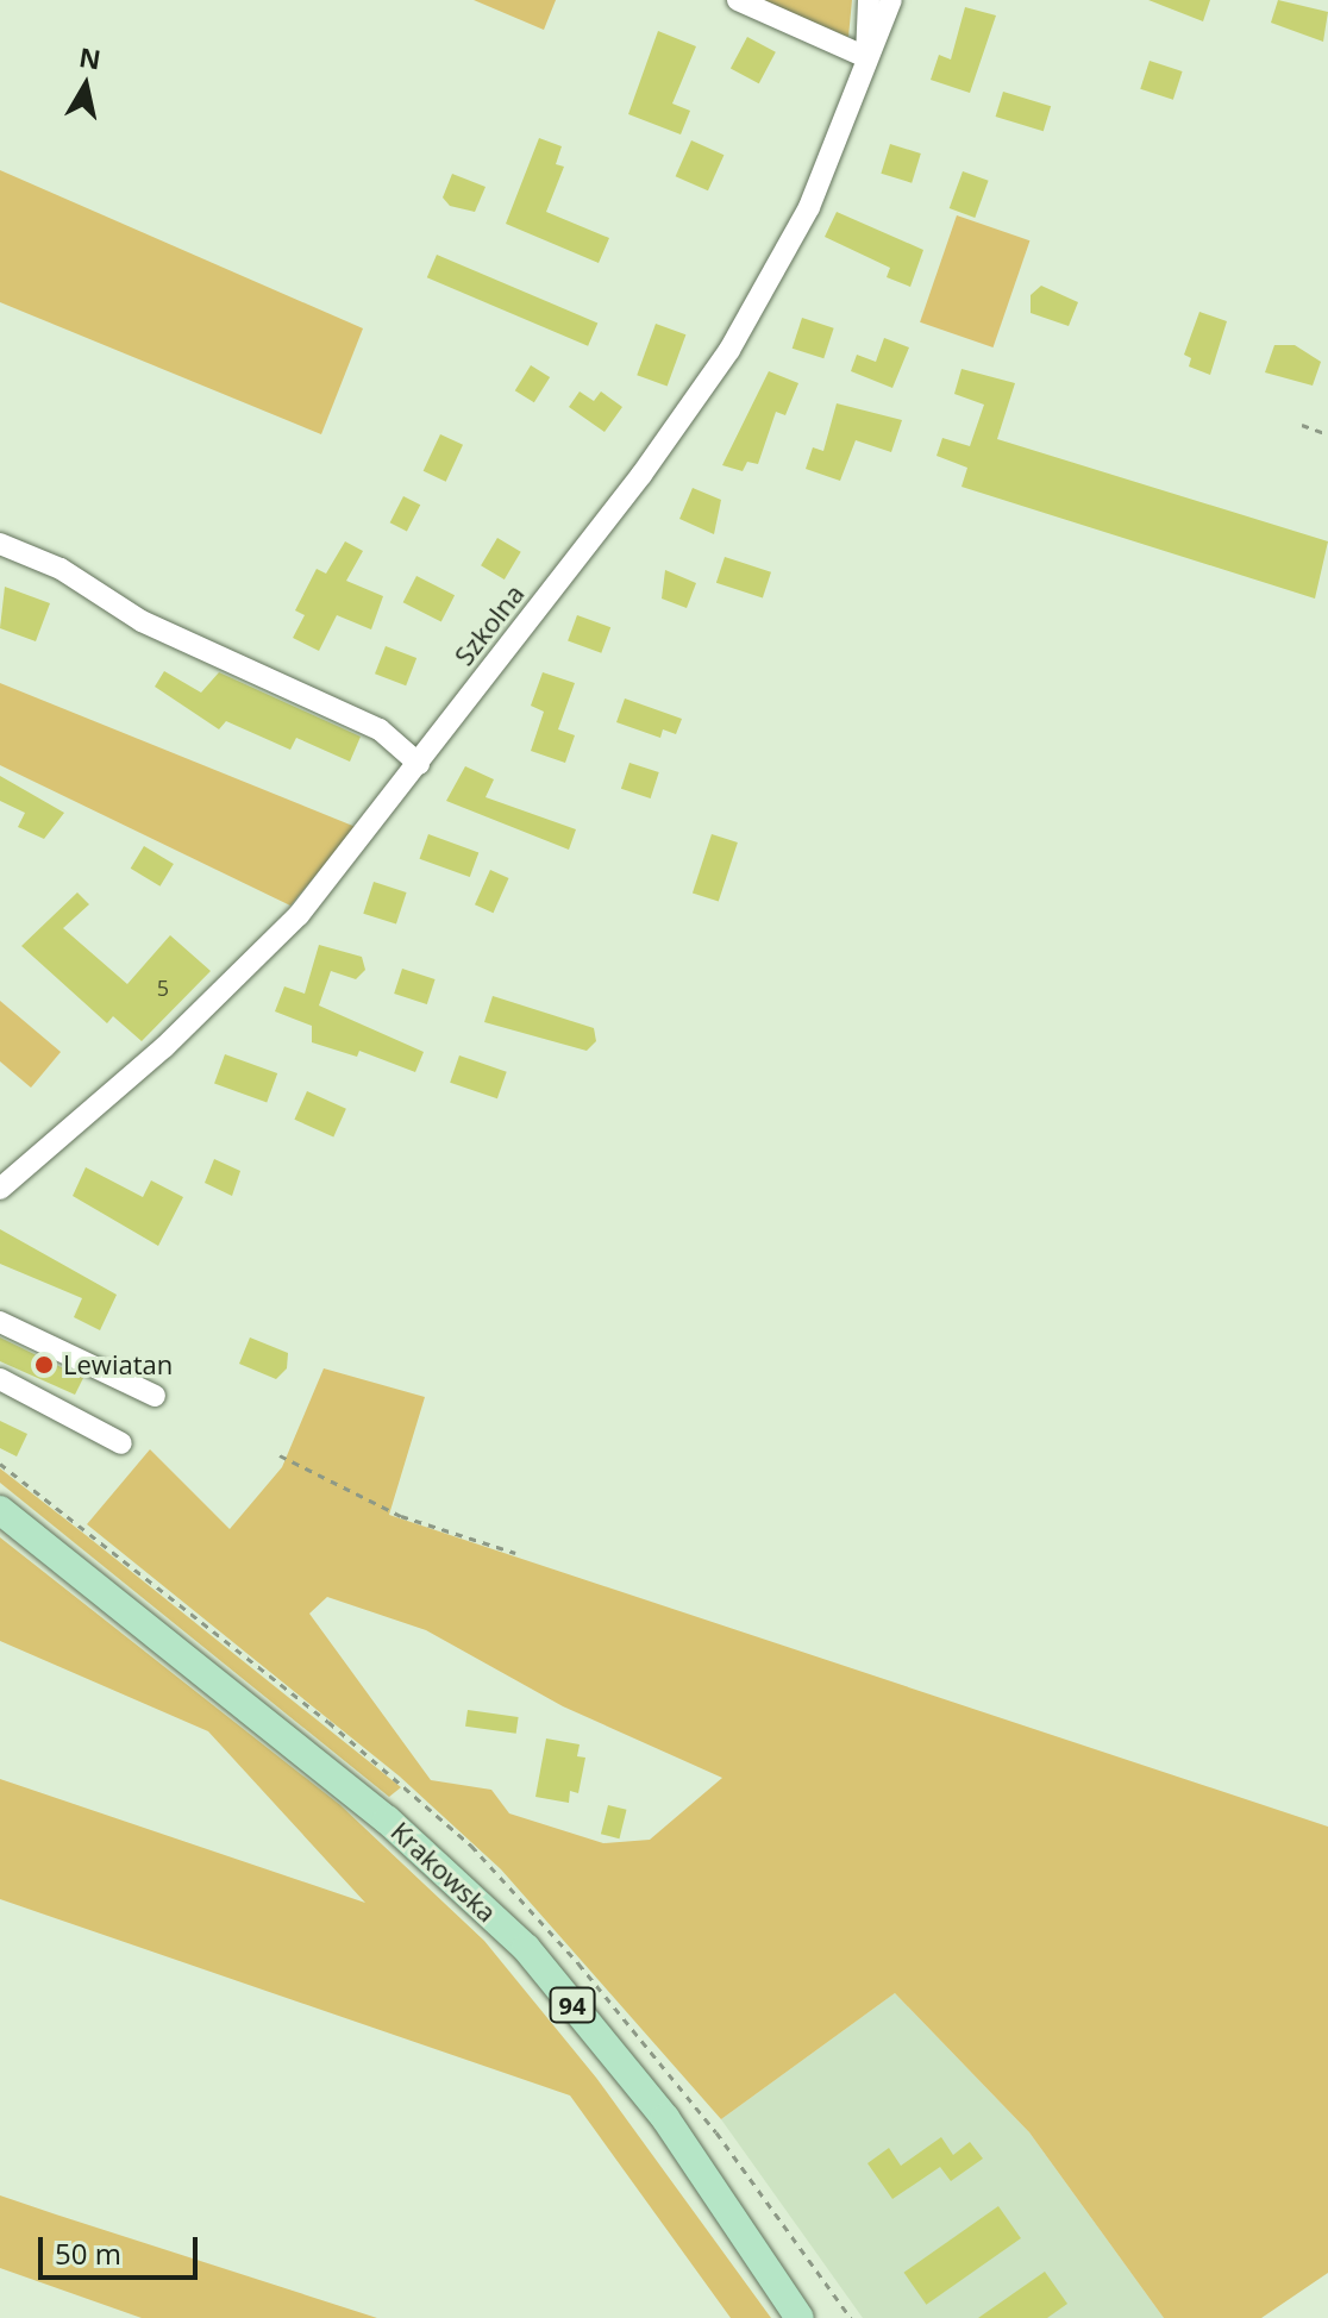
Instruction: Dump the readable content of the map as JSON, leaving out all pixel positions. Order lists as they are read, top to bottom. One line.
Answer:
{"streets":{"main road":["Krakowska","94"],"street":["Szkolna"]},"places":["Lewiatan"],"house_numbers":["5"],"scale_bar":"50 m","north":"top"}
